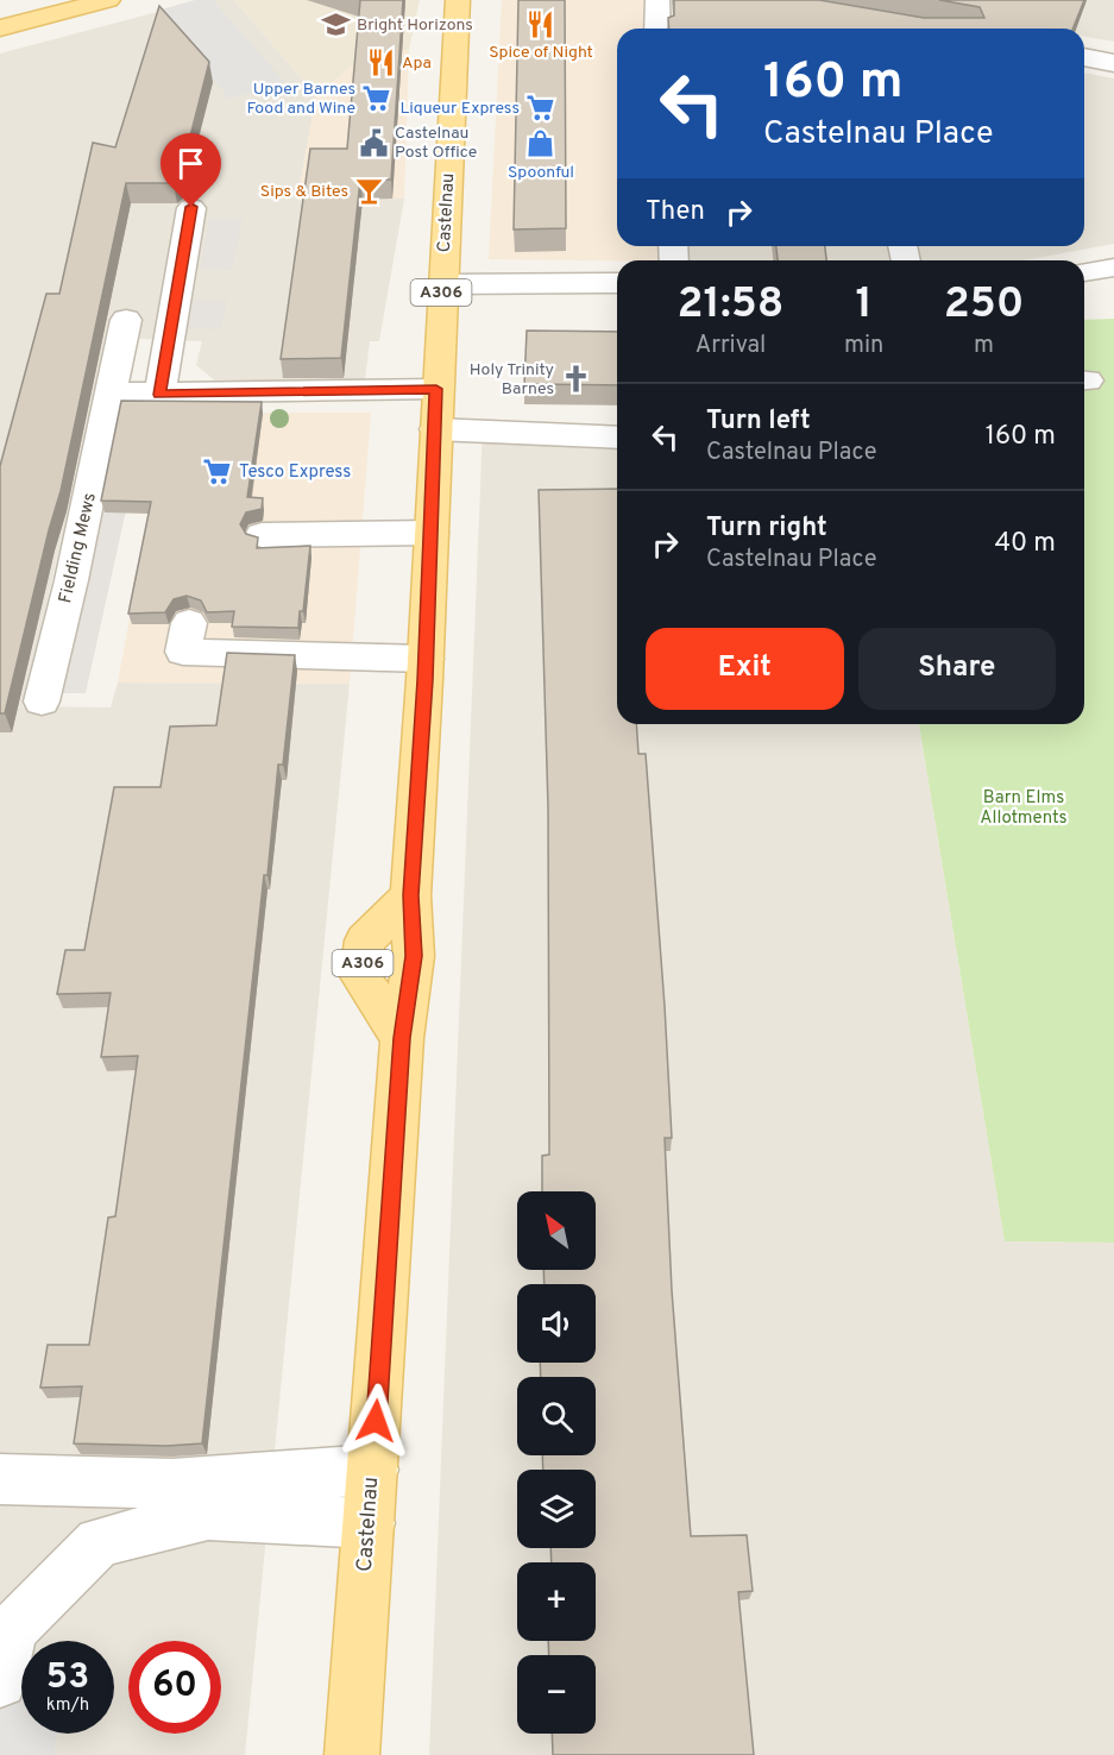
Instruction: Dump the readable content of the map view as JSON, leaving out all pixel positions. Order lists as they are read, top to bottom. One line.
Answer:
{"streets":{"main road":["Castelnau","A306"],"street":["Fielding Mews"]},"parks":["Barn Elms Allotments"],"places":{"restaurant":["Spice of Night","Apa"],"school or university":["Bright Horizons"],"supermarket":["Upper Barnes Food and Wine","Liqueur Express","Tesco Express"],"public building":["Castelnau Post Office"],"shop":["Spoonful"],"bar":["Sips & Bites"],"church":["Holy Trinity Barnes"]},"north":"top left","page":{"turn":["160 m","Castelnau Place"],"then":"Then","eta":["21:58","Arrival","1","min","250","m"],"list":[{"name":"Turn left","note":"Castelnau Place","value":"160 m"},{"name":"Turn right","note":"Castelnau Place","value":"40 m"}],"buttons":["Exit","Share"],"map_buttons":["+","−"],"speed":"53 km/h","limit":"60"}}
